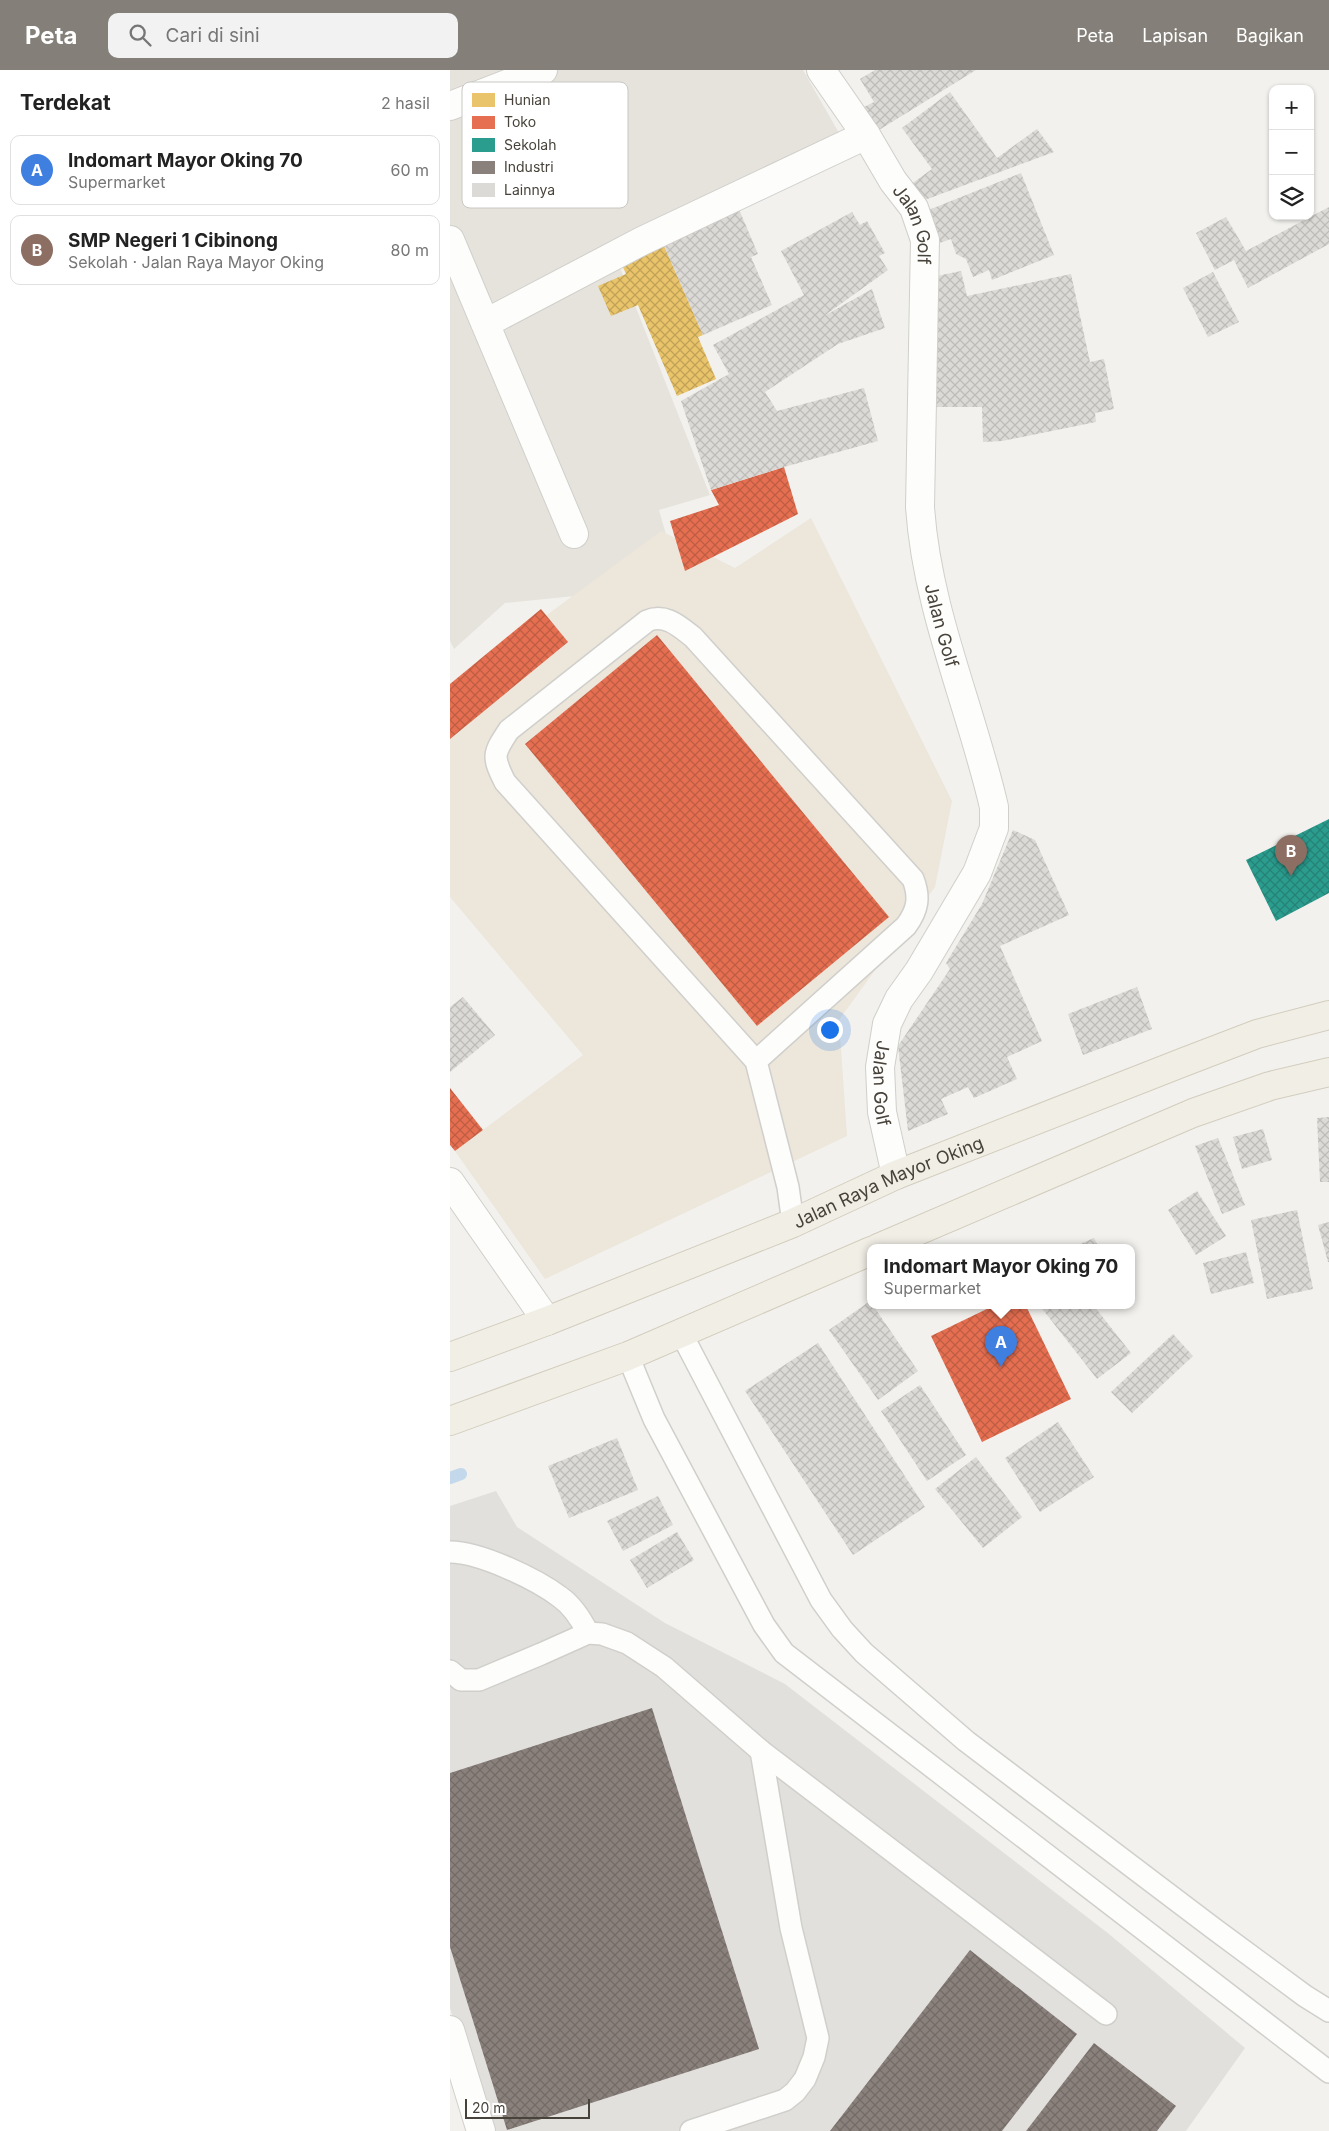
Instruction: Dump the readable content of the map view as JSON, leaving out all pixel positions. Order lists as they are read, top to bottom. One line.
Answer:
{"streets":{"main road":["Jalan Raya Mayor Oking"],"street":["Jalan Golf"]},"crossings":[["Jalan Golf","Jalan Raya Mayor Oking"]],"legend":["Hunian","Toko","Sekolah","Industri","Lainnya"],"scale_bar":"20 m","page":{"header":"Peta","search":"Cari di sini","nav":["Peta","Lapisan","Bagikan"],"heading":["Terdekat","2 hasil"],"map_buttons":["+","−"],"list":[{"mark":"A","name":"Indomart Mayor Oking 70","note":"Supermarket","value":"60 m"},{"mark":"B","name":"SMP Negeri 1 Cibinong","note":"Sekolah · Jalan Raya Mayor Oking","value":"80 m"}],"pins":["B","A"],"popup":["Indomart Mayor Oking 70","Supermarket"],"scale":"20 m"}}
